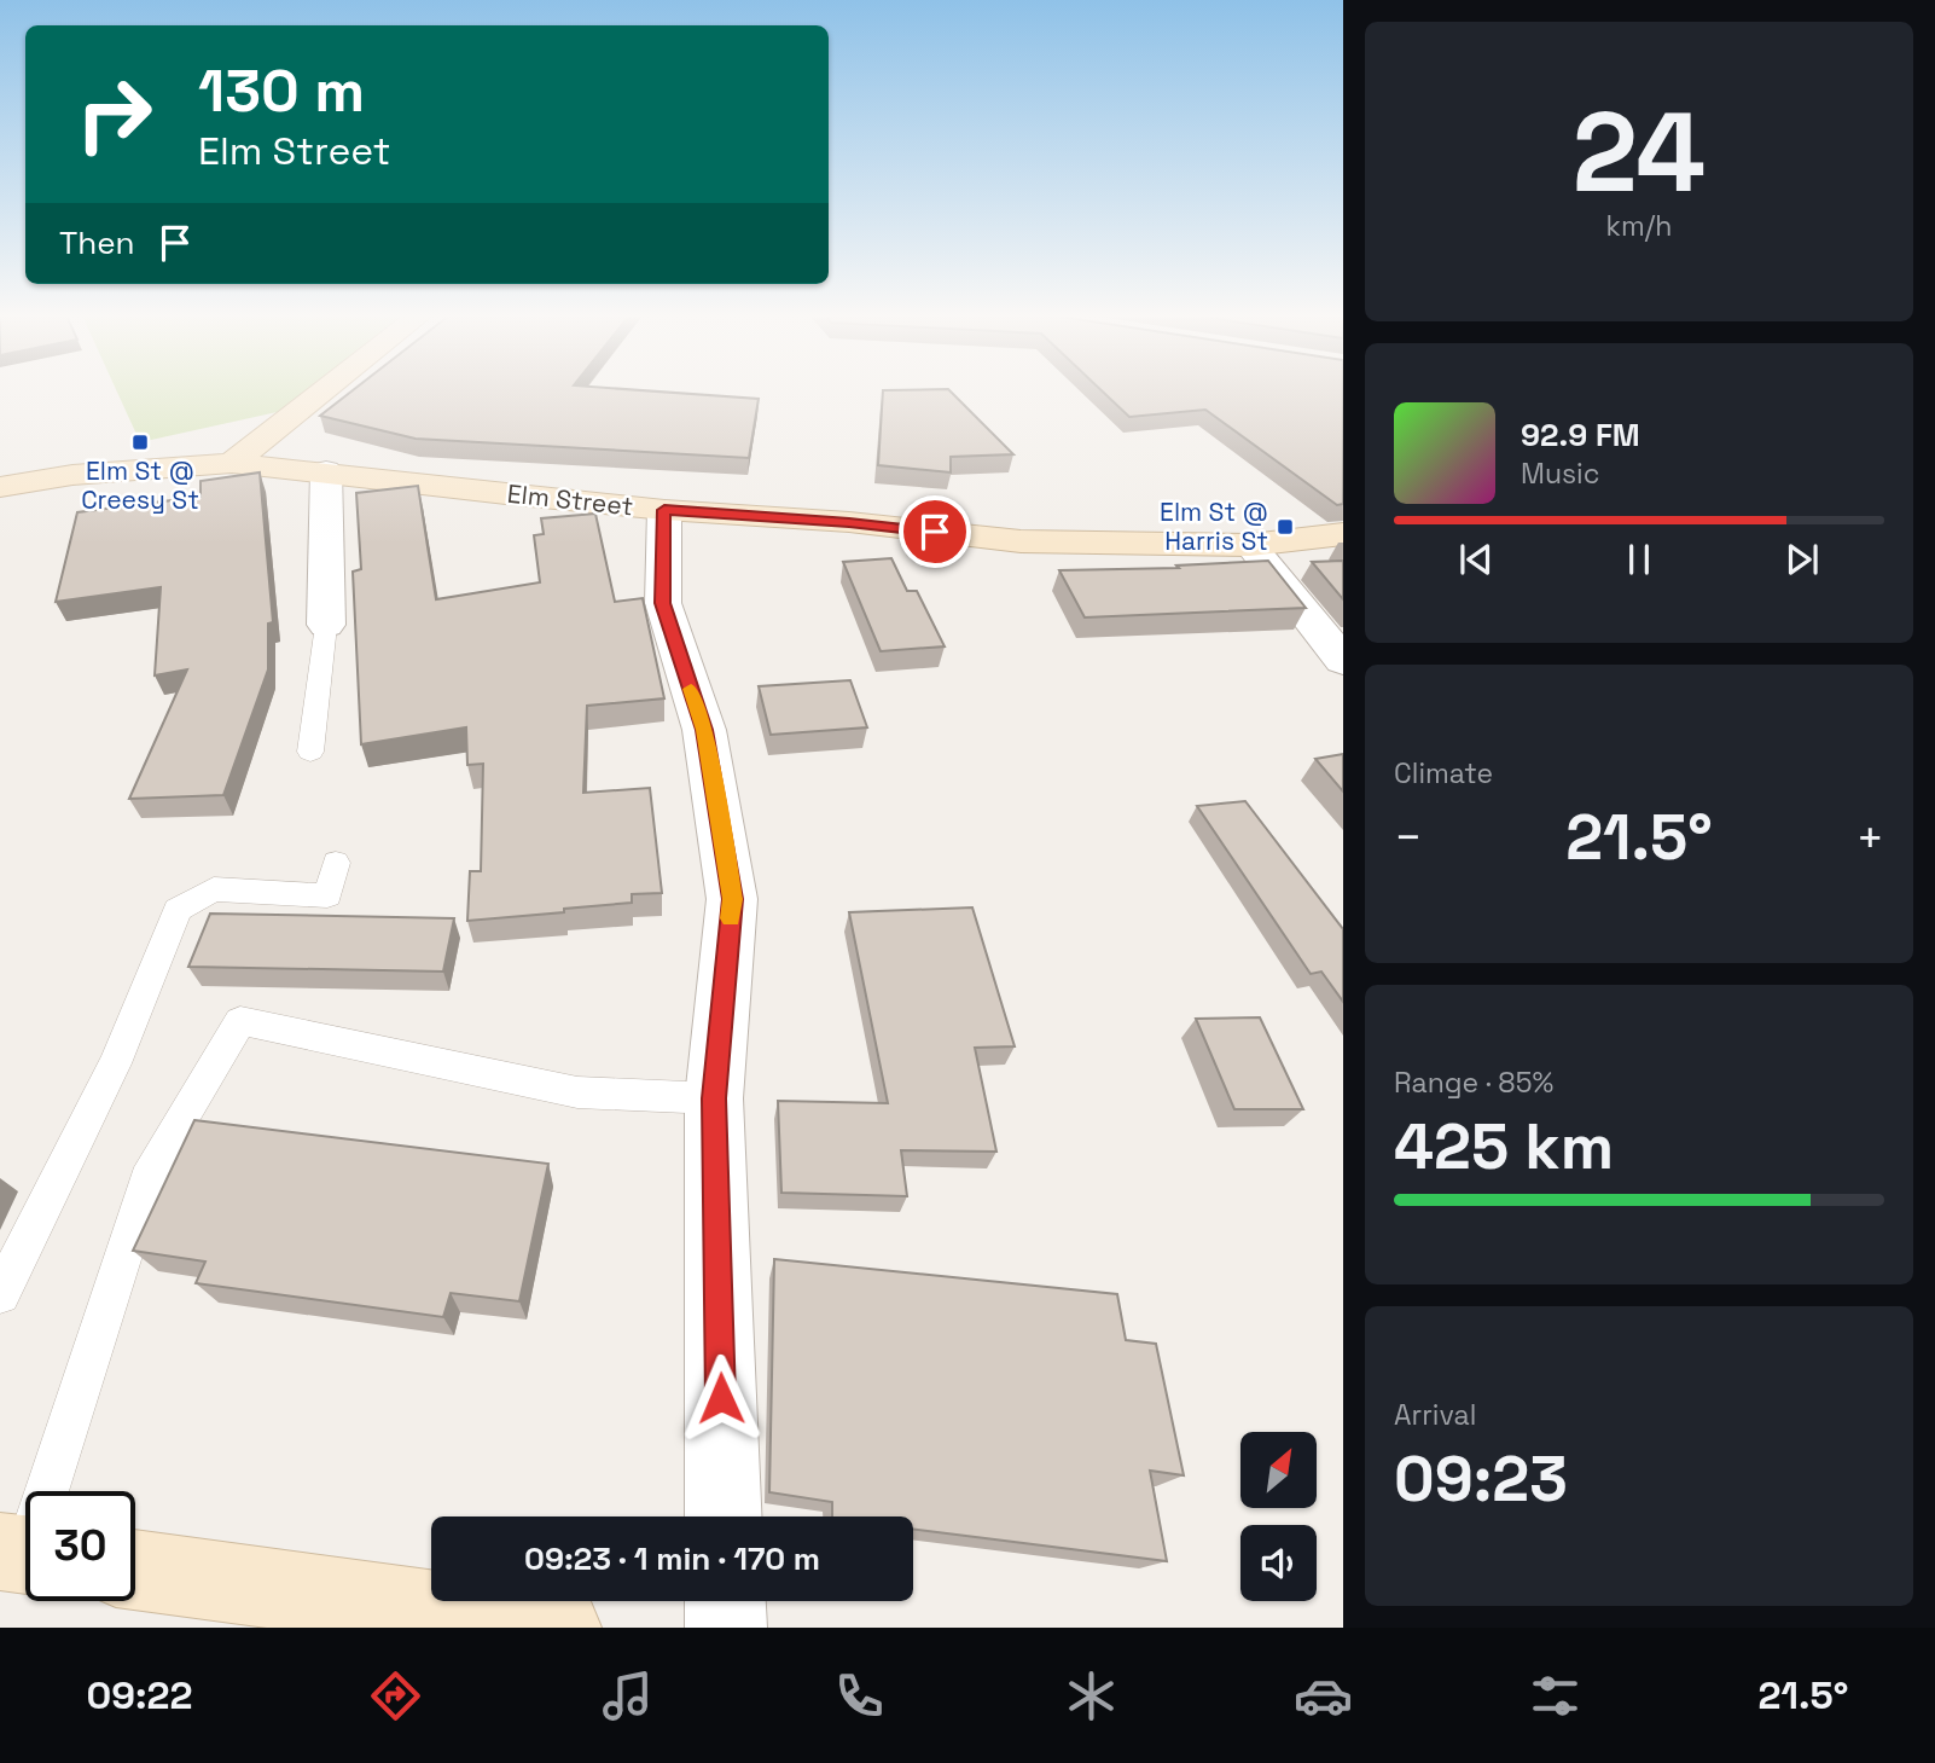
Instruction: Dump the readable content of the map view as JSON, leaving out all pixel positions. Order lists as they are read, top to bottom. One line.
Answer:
{"streets":{"main road":["Elm Street"]},"places":{"transit":["Elm St @ Creesy St","Elm St @ Harris St"]},"north":"top right","page":{"tile":[["24","km/h"],"Climate",["Range · 85%","425 km"],["Arrival","09:23"]],"turn":["130 m","Elm Street"],"then":"Then","song":["92.9 FM","Music"],"heat":["−","21.5°","+"],"limit":"30","trip":"09:23 · 1 min · 170 m","tabs":["09:22","21.5°"]}}
